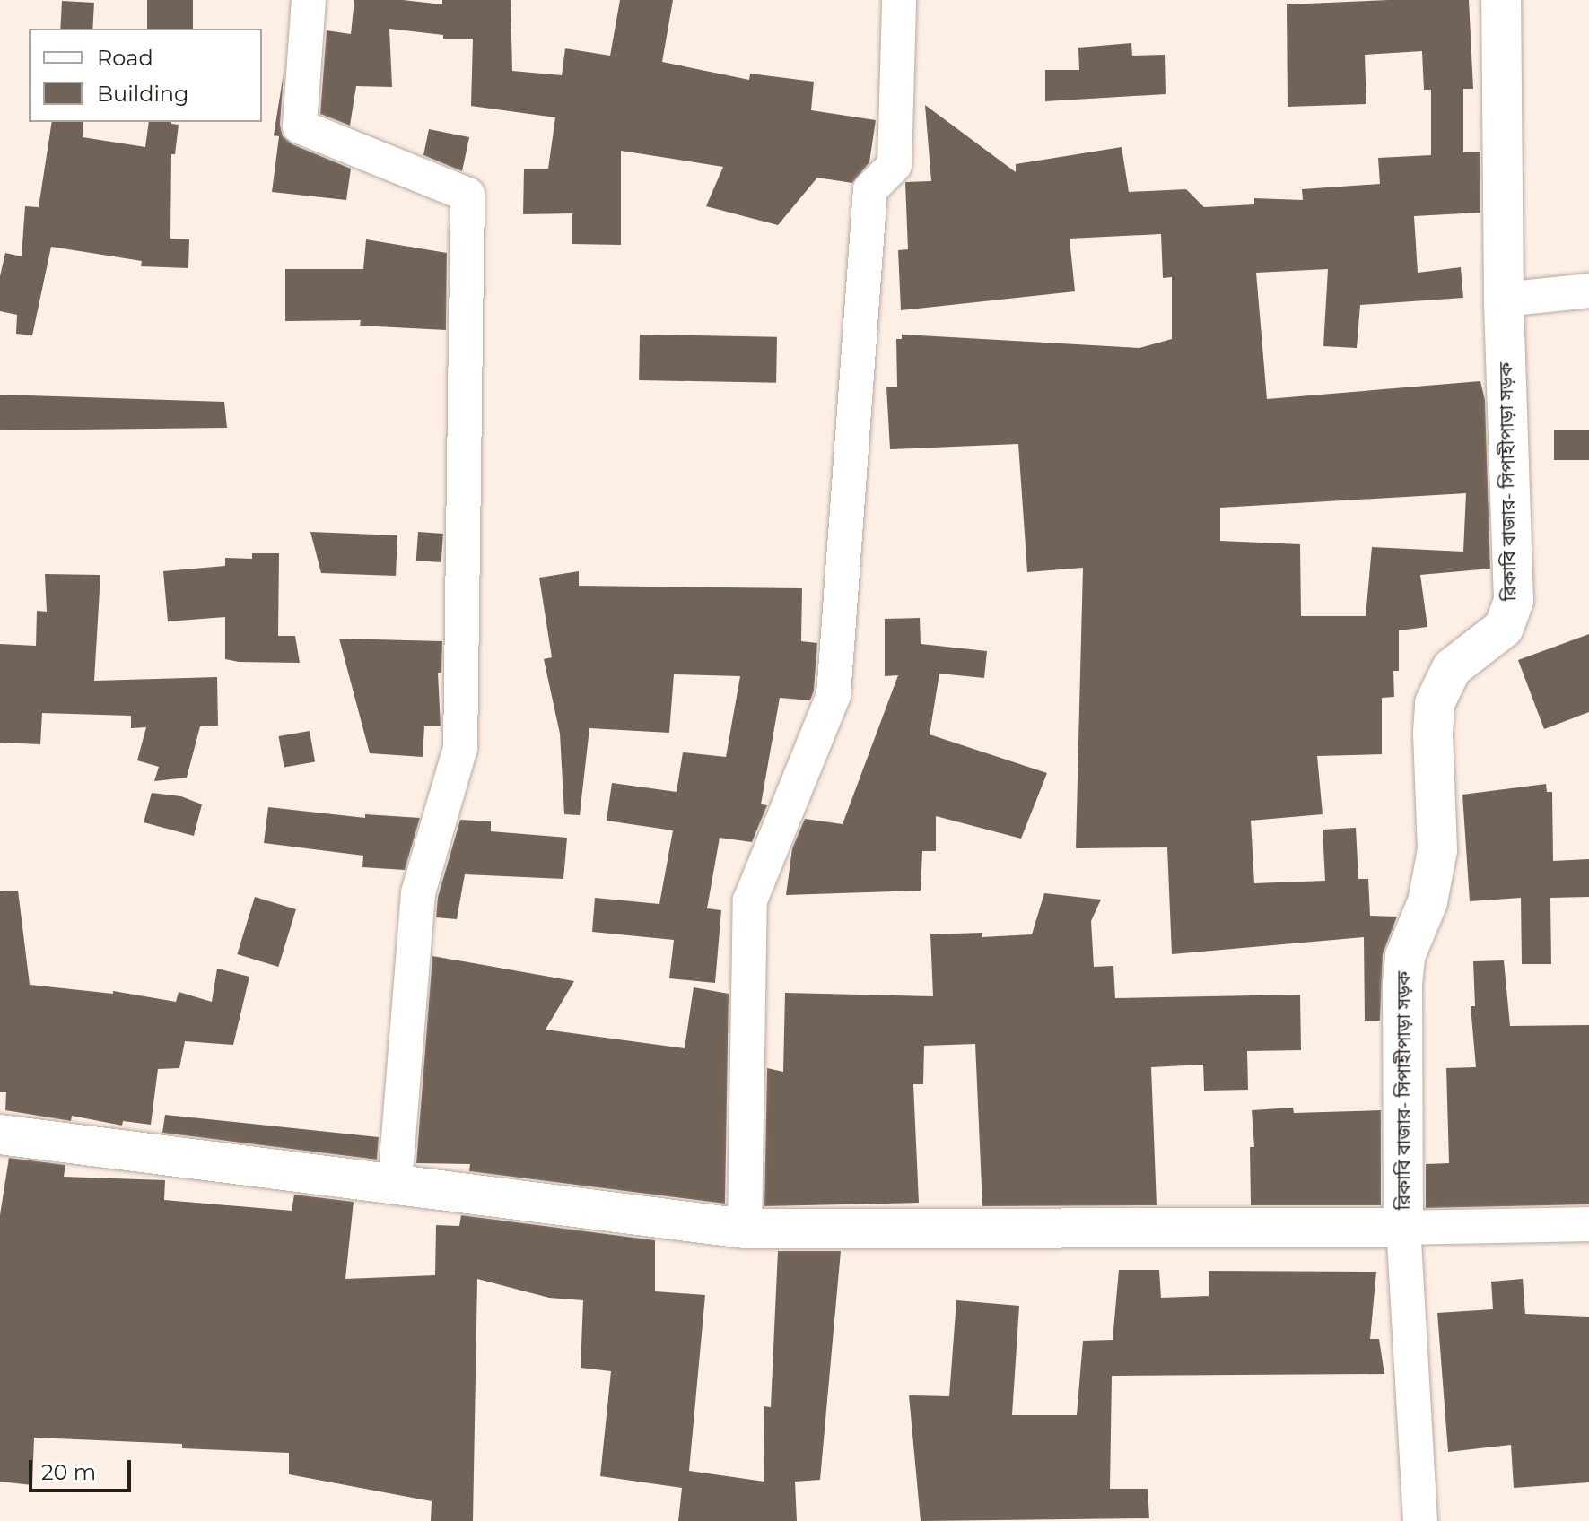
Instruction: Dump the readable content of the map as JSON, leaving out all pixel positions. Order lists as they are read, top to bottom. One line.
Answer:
{"streets":{"street":["রিকাবি বাজার- সিপাহীপাড়া সড়ক"]},"legend":["Road","Building"],"scale_bar":"20 m"}
